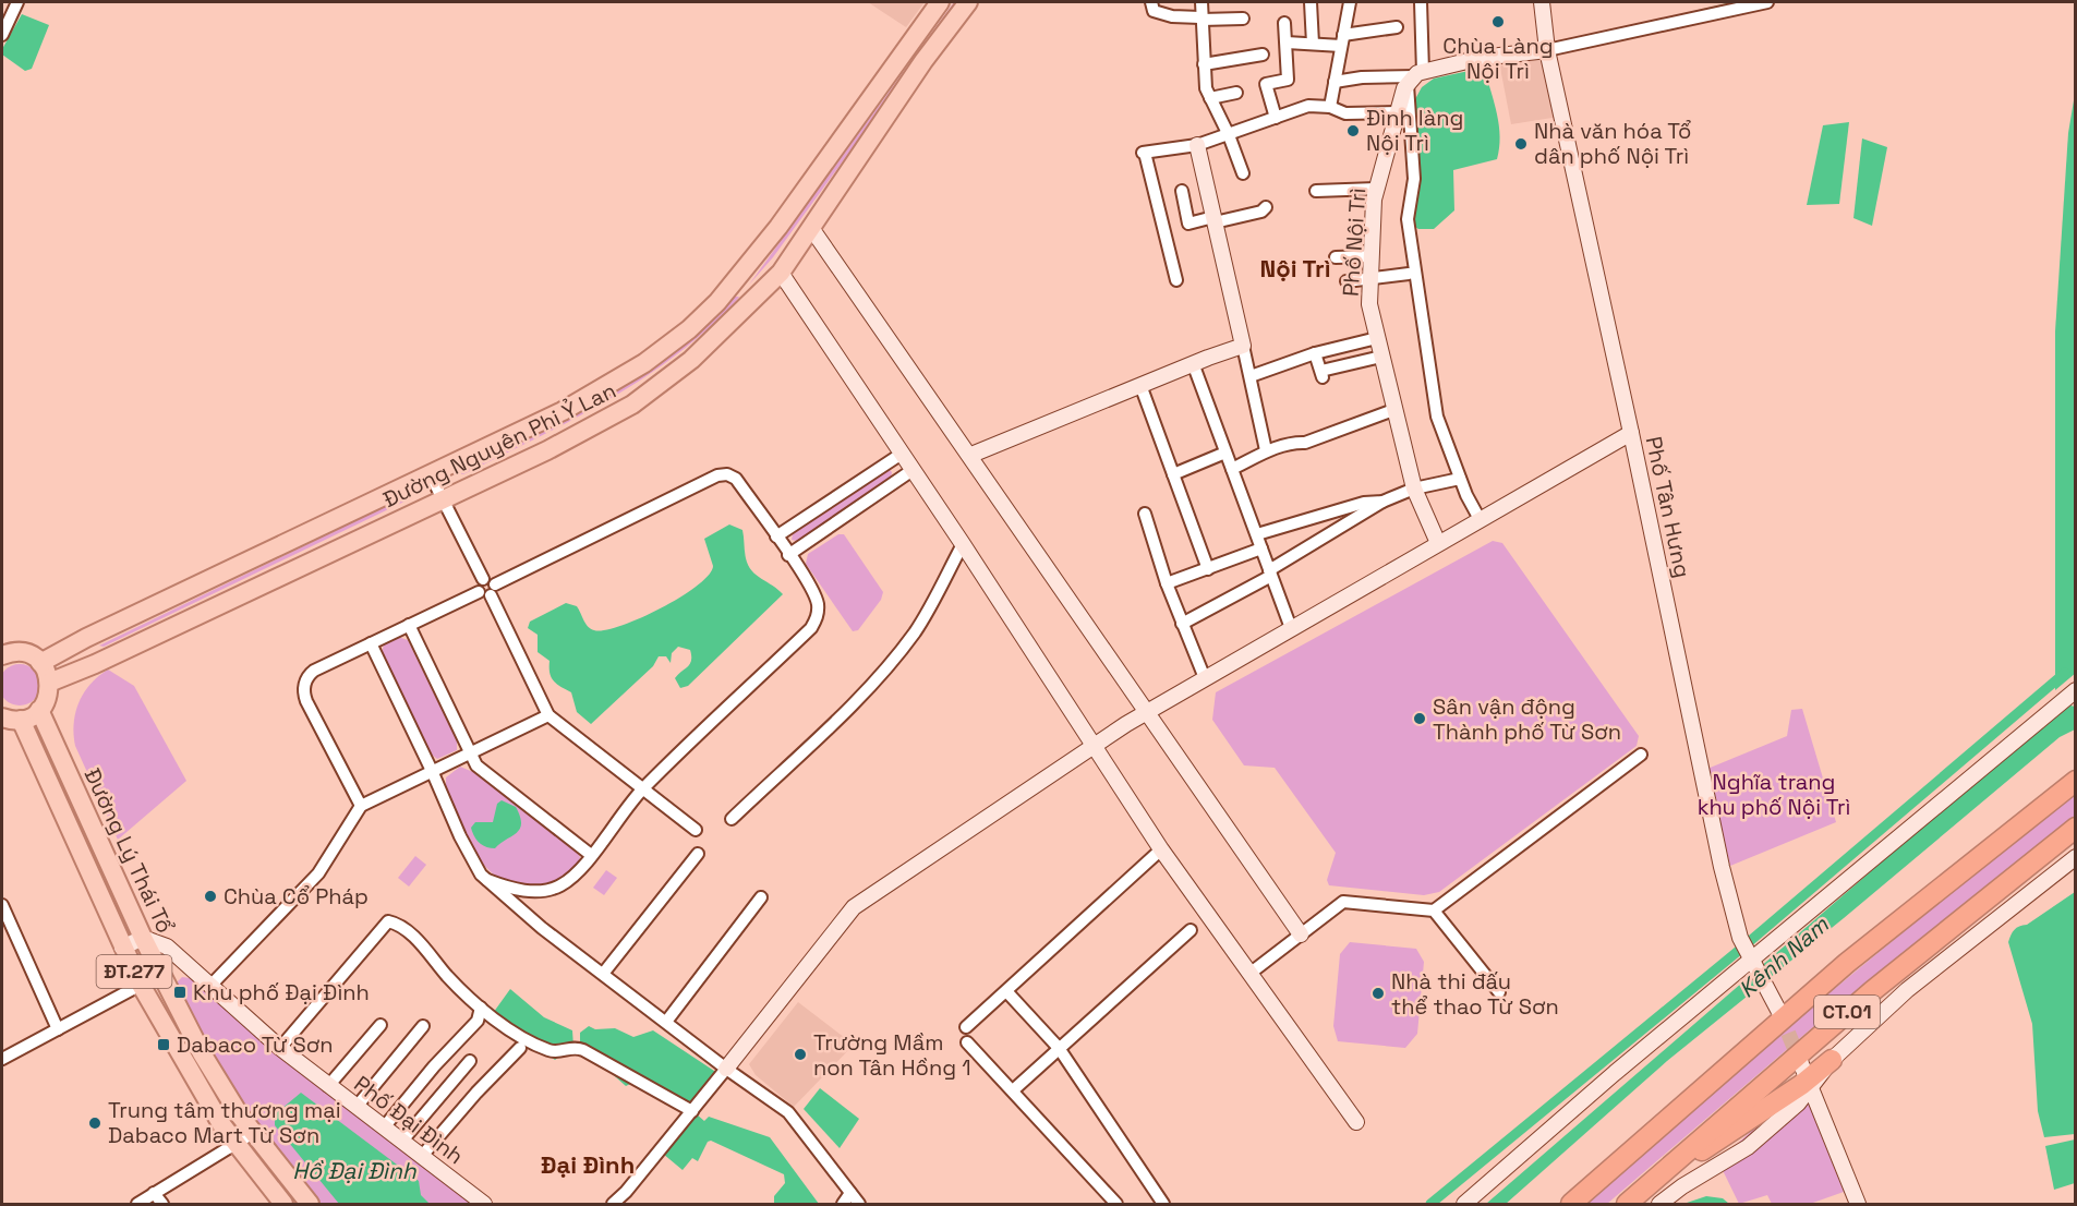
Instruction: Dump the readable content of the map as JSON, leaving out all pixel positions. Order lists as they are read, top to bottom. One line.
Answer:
{"streets":{"highway":["CT.01"],"main road":["Đường Nguyên Phi Ỷ Lan","Đường Lý Thái Tổ","ĐT.277"],"street":["Phố Nội Trì","Phố Tân Hưng","Phố Đại Đình"]},"crossings":[["Đường Lý Thái Tổ","Phố Đại Đình"]],"districts":["Nội Trì","Đại Đình"],"water":["Kênh Nam","Hồ Đại Đình"],"parks":["Nghĩa trang khu phố Nội Trì"],"places":{"other":["Chùa Làng Nội Trì","Đình làng Nội Trì","Nhà văn hóa Tổ dân phố Nội Trì","Sân vận động Thành phố Từ Sơn","Chùa Cổ Pháp","Nhà thi đấu thể thao Từ Sơn","Trường Mầm non Tân Hồng 1","Trung tâm thương mại Dabaco Mart Từ Sơn"],"transit":["Khu phố Đại Đình","Dabaco Từ Sơn"]}}
